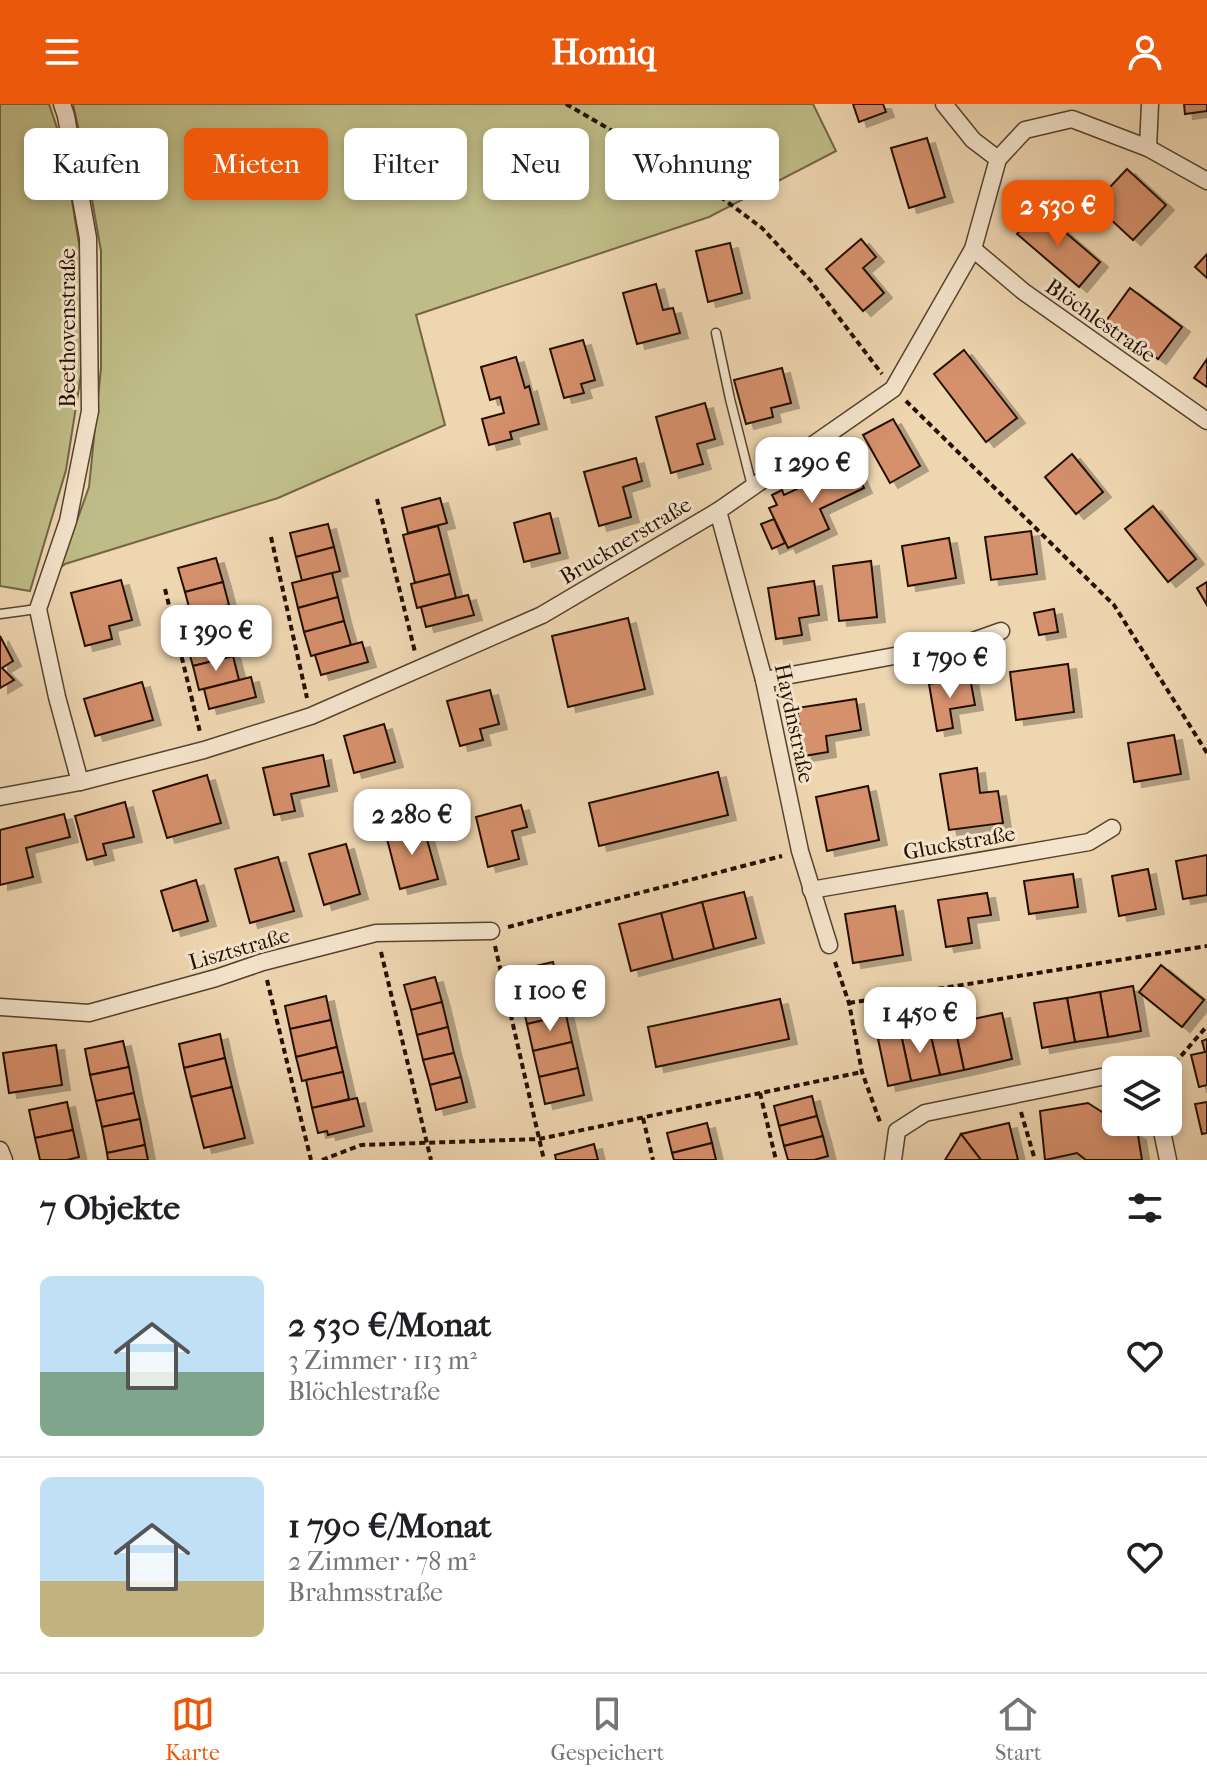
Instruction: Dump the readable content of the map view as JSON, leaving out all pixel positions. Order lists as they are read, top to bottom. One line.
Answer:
{"streets":{"street":["Blöchlestraße","Beethovenstraße","Brucknerstraße","Haydnstraße","Gluckstraße","Lisztstraße"]},"crossings":[["Blöchlestraße","Brucknerstraße"],["Brucknerstraße","Haydnstraße"],["Haydnstraße","Gluckstraße"]],"page":{"header":"Homiq","chip":["Kaufen","Mieten","Filter","Neu","Wohnung"],"price":["2 530 €","1 290 €","1 390 €","1 790 €","2 280 €","1 100 €","1 450 €"],"heading":"7 Objekte","list":[{"name":"2 530 €/Monat","note":"3 Zimmer · 113 m² · Blöchlestraße"},{"name":"1 790 €/Monat","note":"2 Zimmer · 78 m² · Brahmsstraße"}],"tabs":["Karte","Gespeichert","Start"]}}
